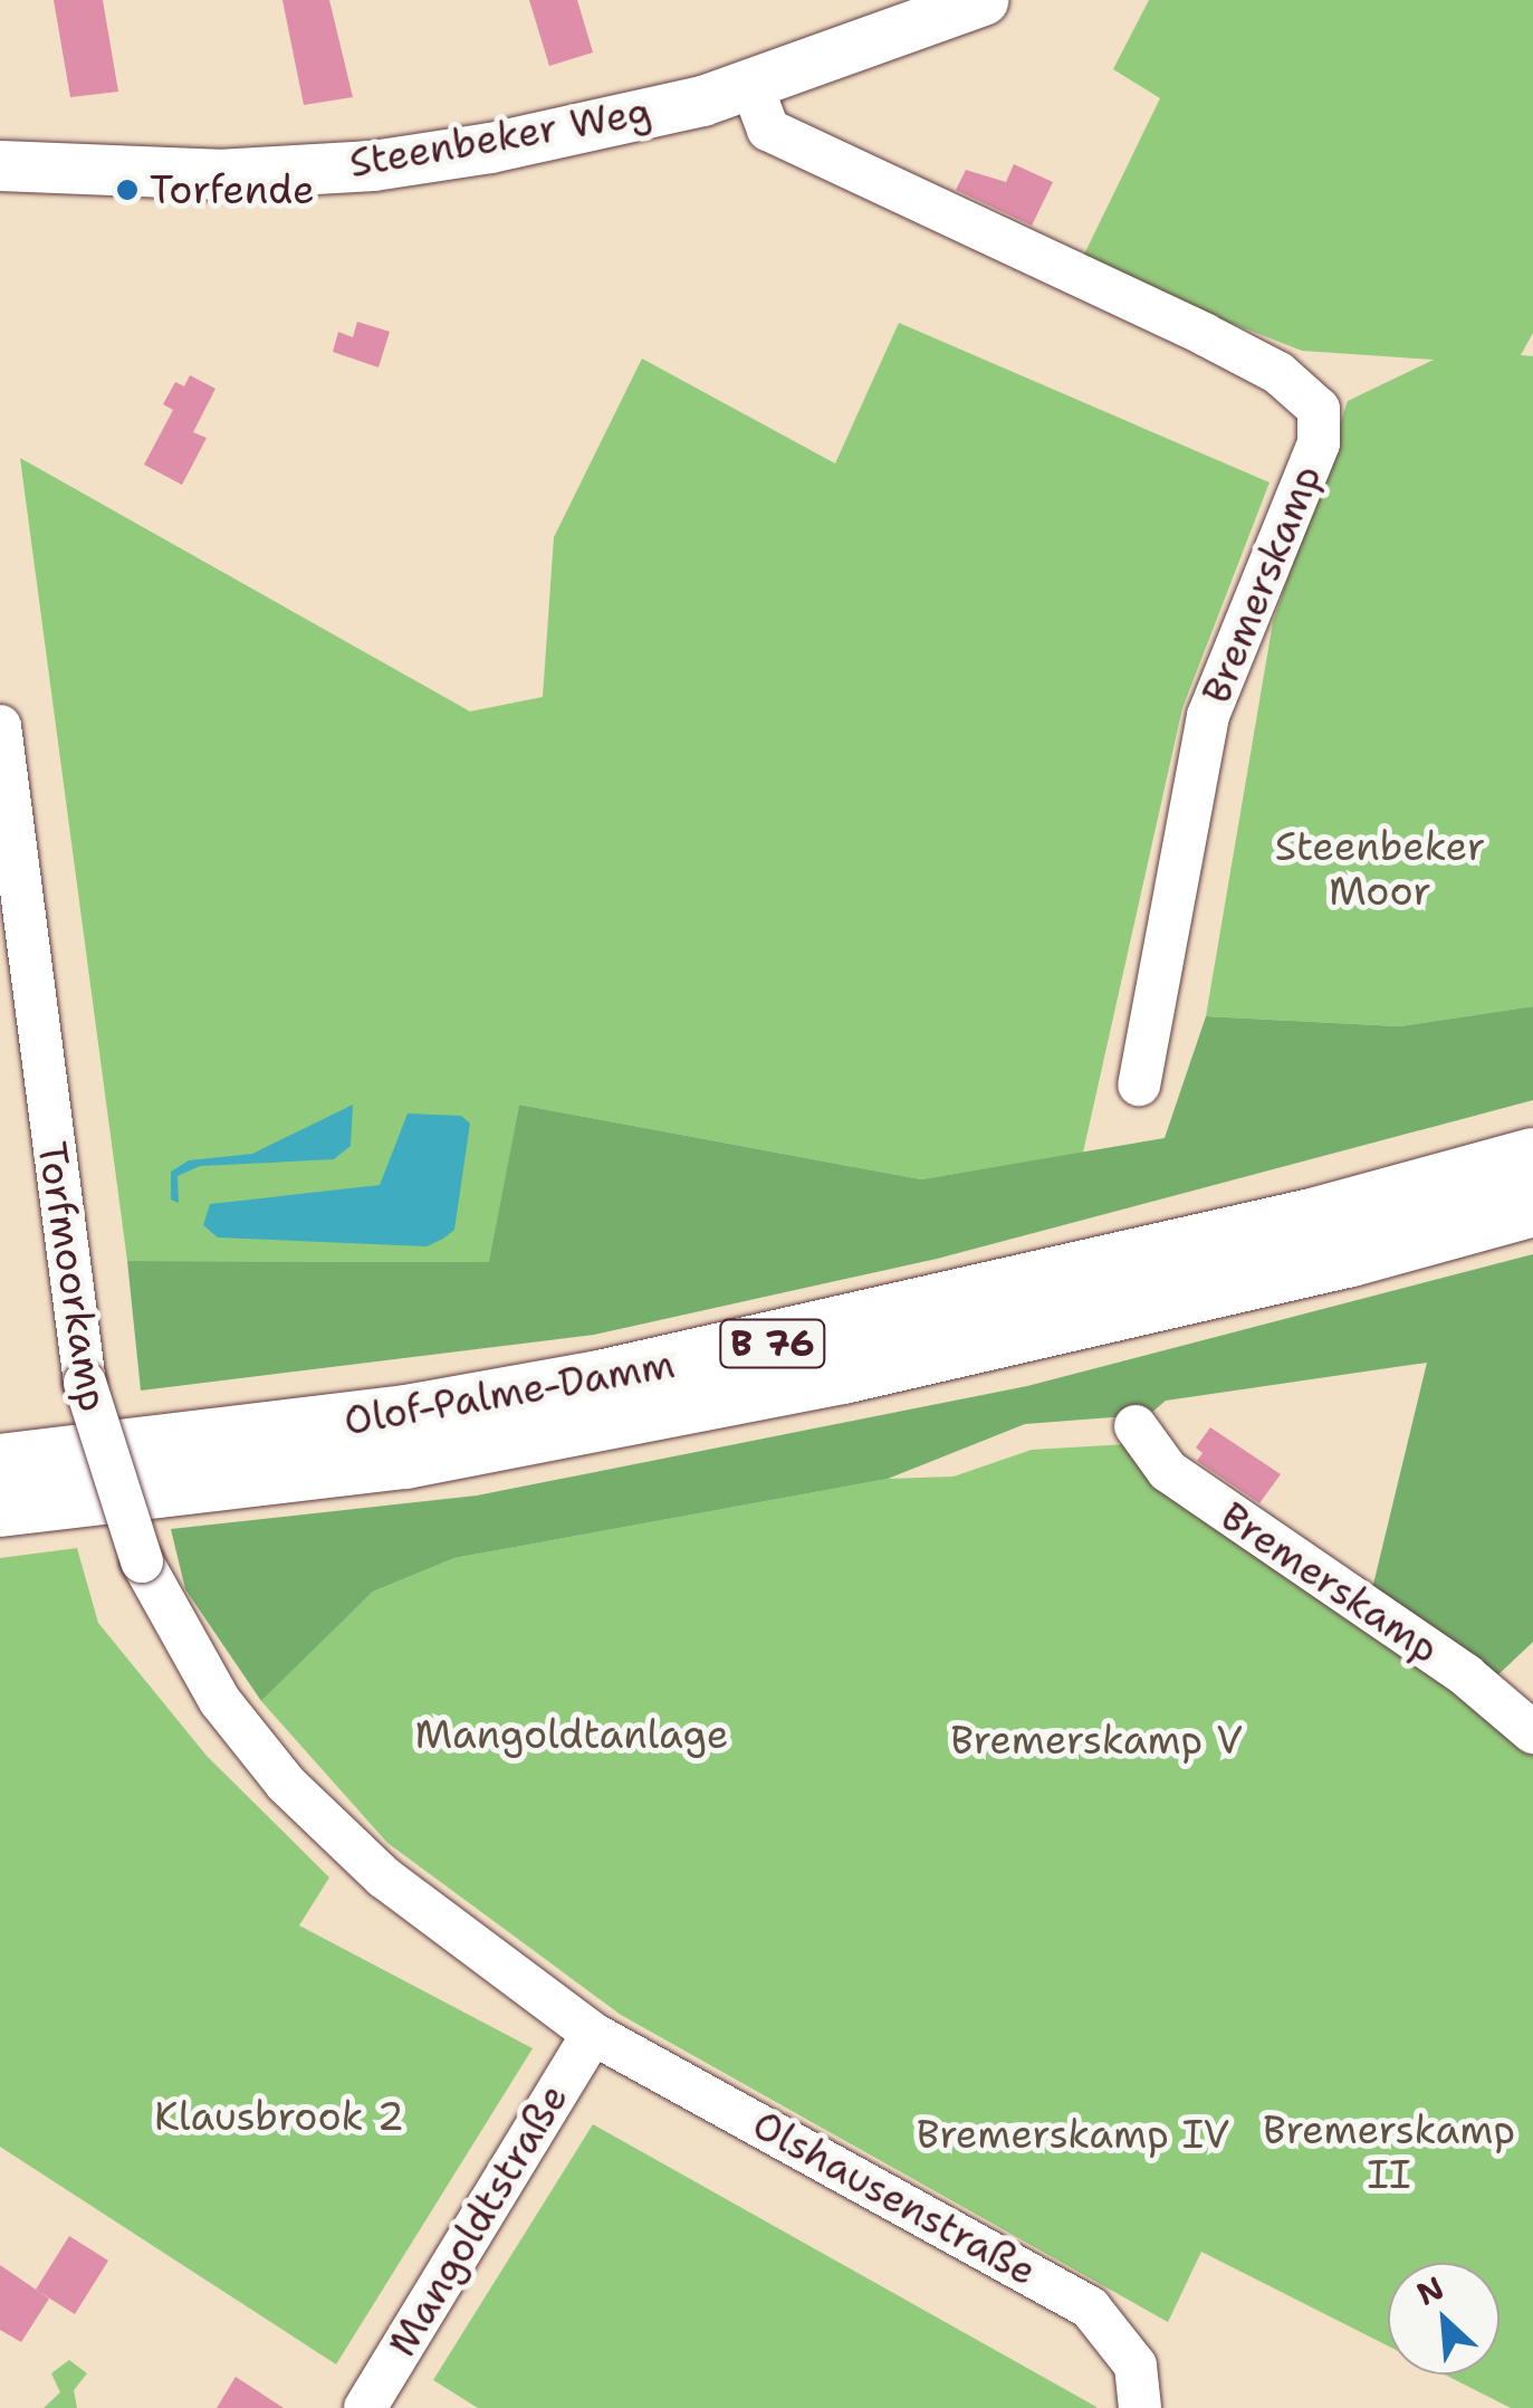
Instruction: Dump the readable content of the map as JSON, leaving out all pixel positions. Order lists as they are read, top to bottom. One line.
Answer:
{"streets":{"highway":["B 76","Olof-Palme-Damm"],"main road":["Steenbeker Weg"],"street":["Bremerskamp","Torfmoorkamp","Olshausenstraße","Mangoldtstraße"]},"crossings":[["Steenbeker Weg","Bremerskamp"],["Torfmoorkamp","Olshausenstraße"],["Torfmoorkamp","Mangoldtstraße"],["Olshausenstraße","Mangoldtstraße"]],"parks":["Steenbeker Moor","Mangoldtanlage","Bremerskamp V","Klausbrook 2","Bremerskamp II","Bremerskamp IV"],"places":["Torfende"],"north":"top left"}
